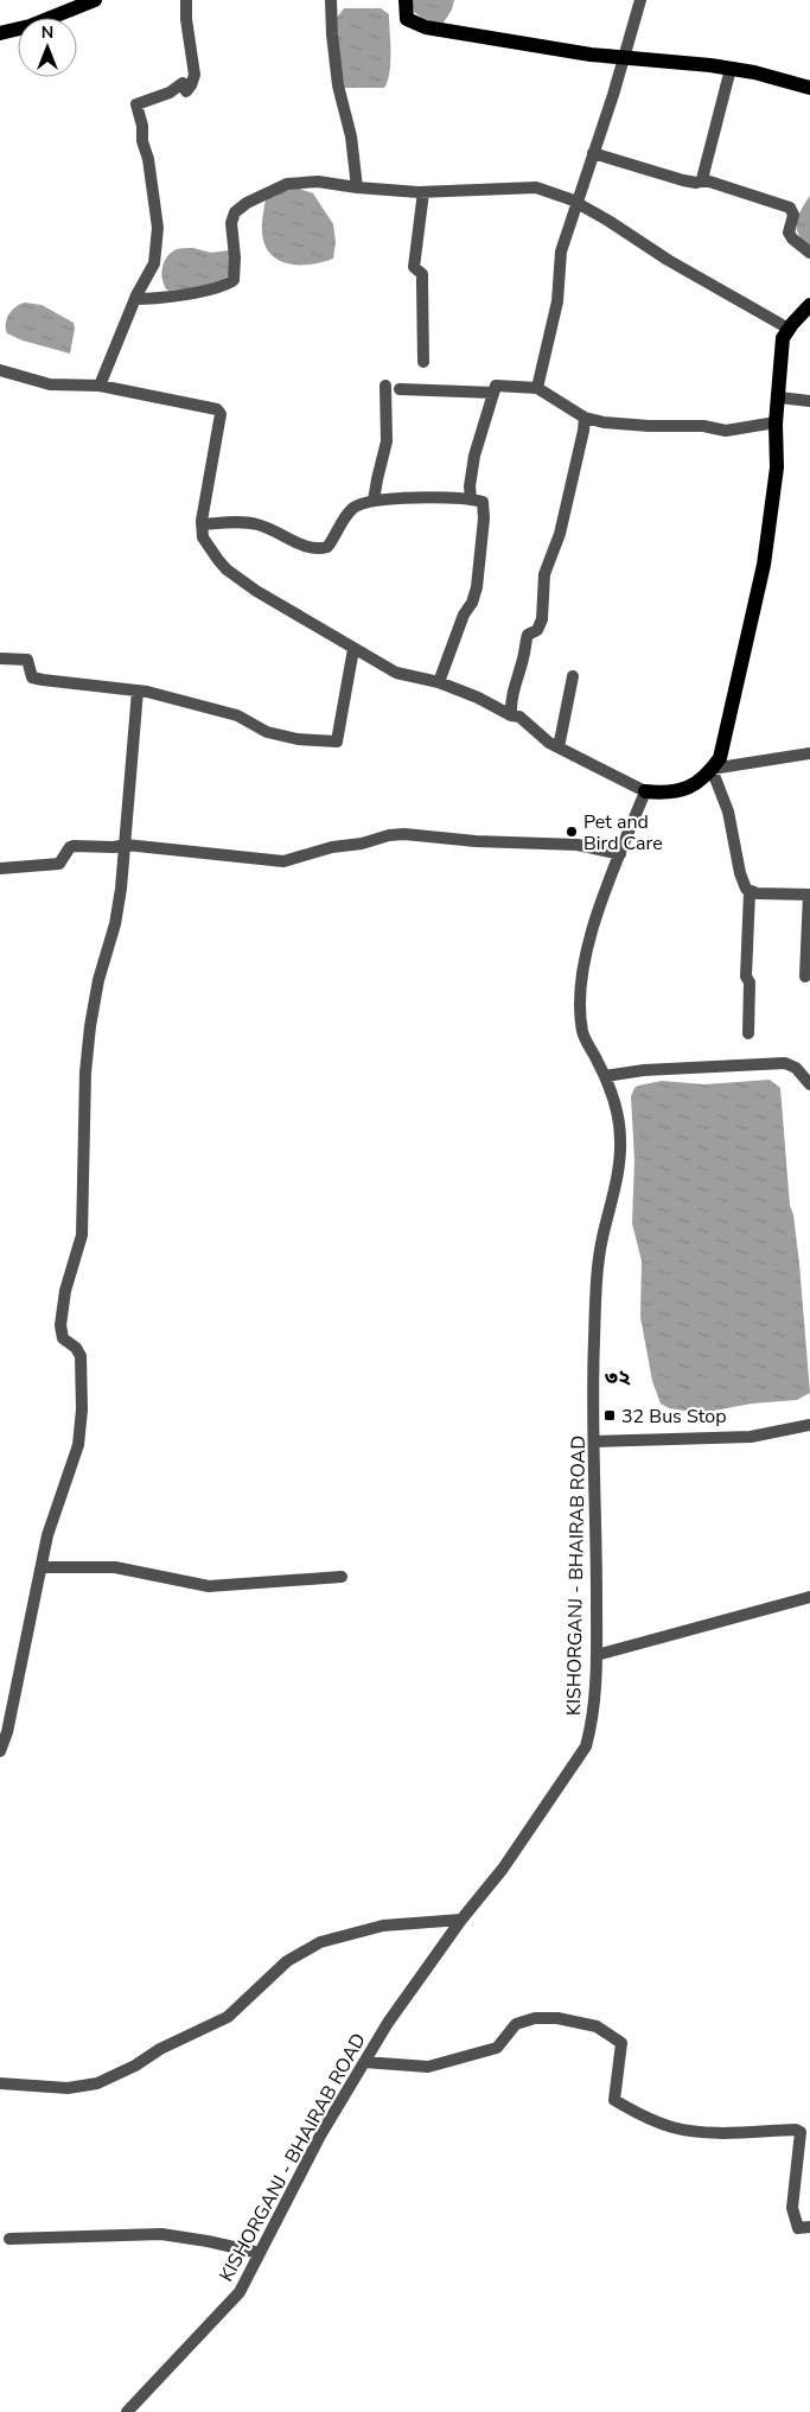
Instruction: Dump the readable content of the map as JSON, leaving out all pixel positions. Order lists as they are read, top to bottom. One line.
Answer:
{"streets":{"street":["KISHORGANJ - BHAIRAB ROAD"]},"districts":["৩২"],"places":{"other":["Pet and Bird Care"],"transit":["32 Bus Stop"]},"north":"top"}
